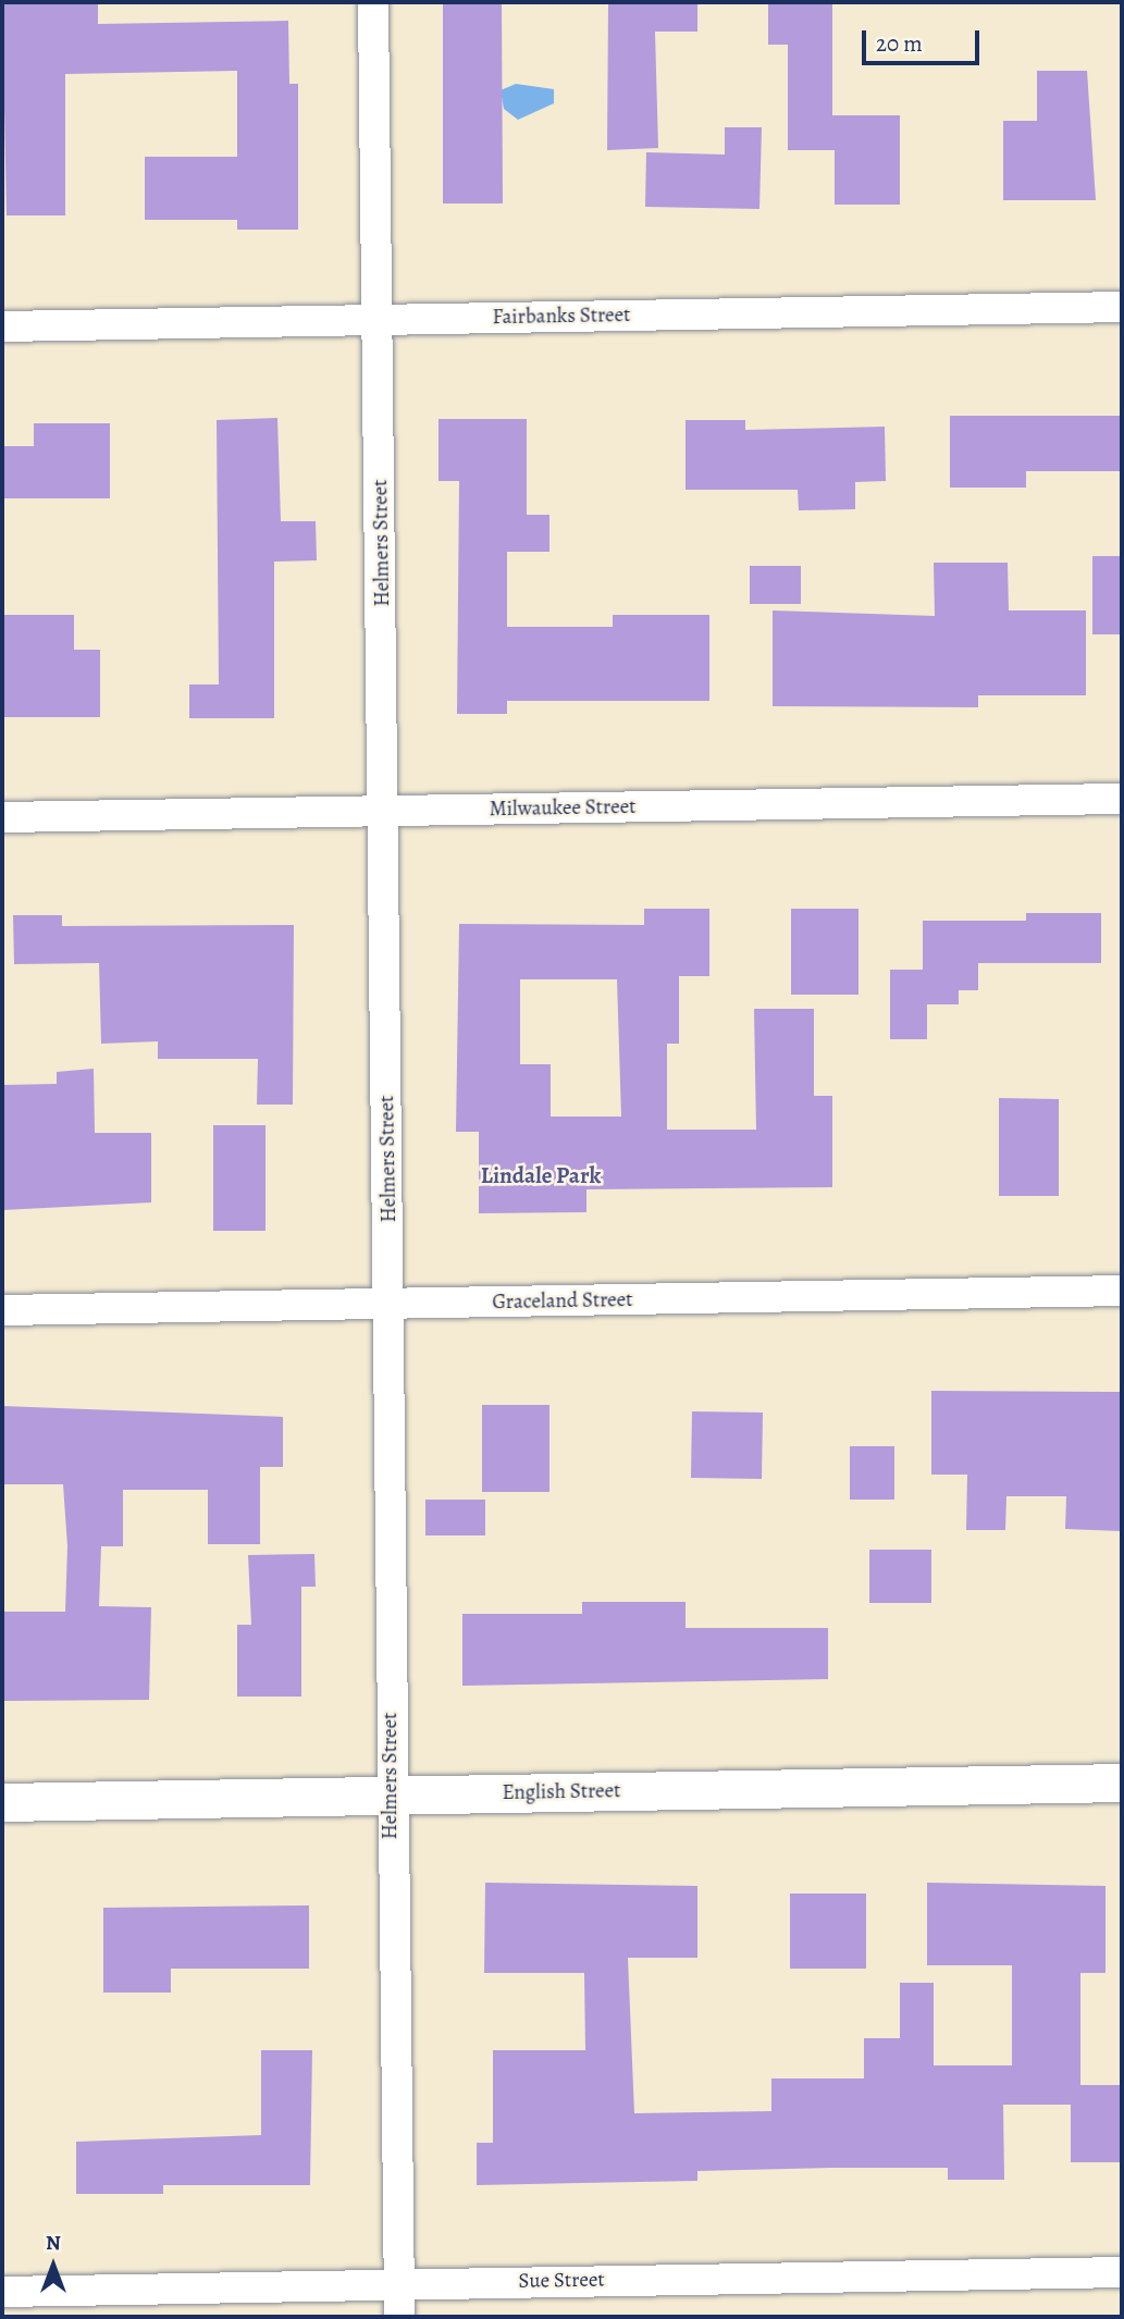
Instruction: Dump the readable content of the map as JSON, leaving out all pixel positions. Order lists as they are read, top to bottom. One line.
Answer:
{"streets":{"street":["Fairbanks Street","Helmers Street","Milwaukee Street","Graceland Street","English Street","Sue Street"]},"crossings":[["Fairbanks Street","Helmers Street"],["Helmers Street","Milwaukee Street"],["Helmers Street","Graceland Street"],["Helmers Street","English Street"],["Helmers Street","Sue Street"]],"districts":["Lindale Park"],"scale_bar":"20 m","north":"top"}
